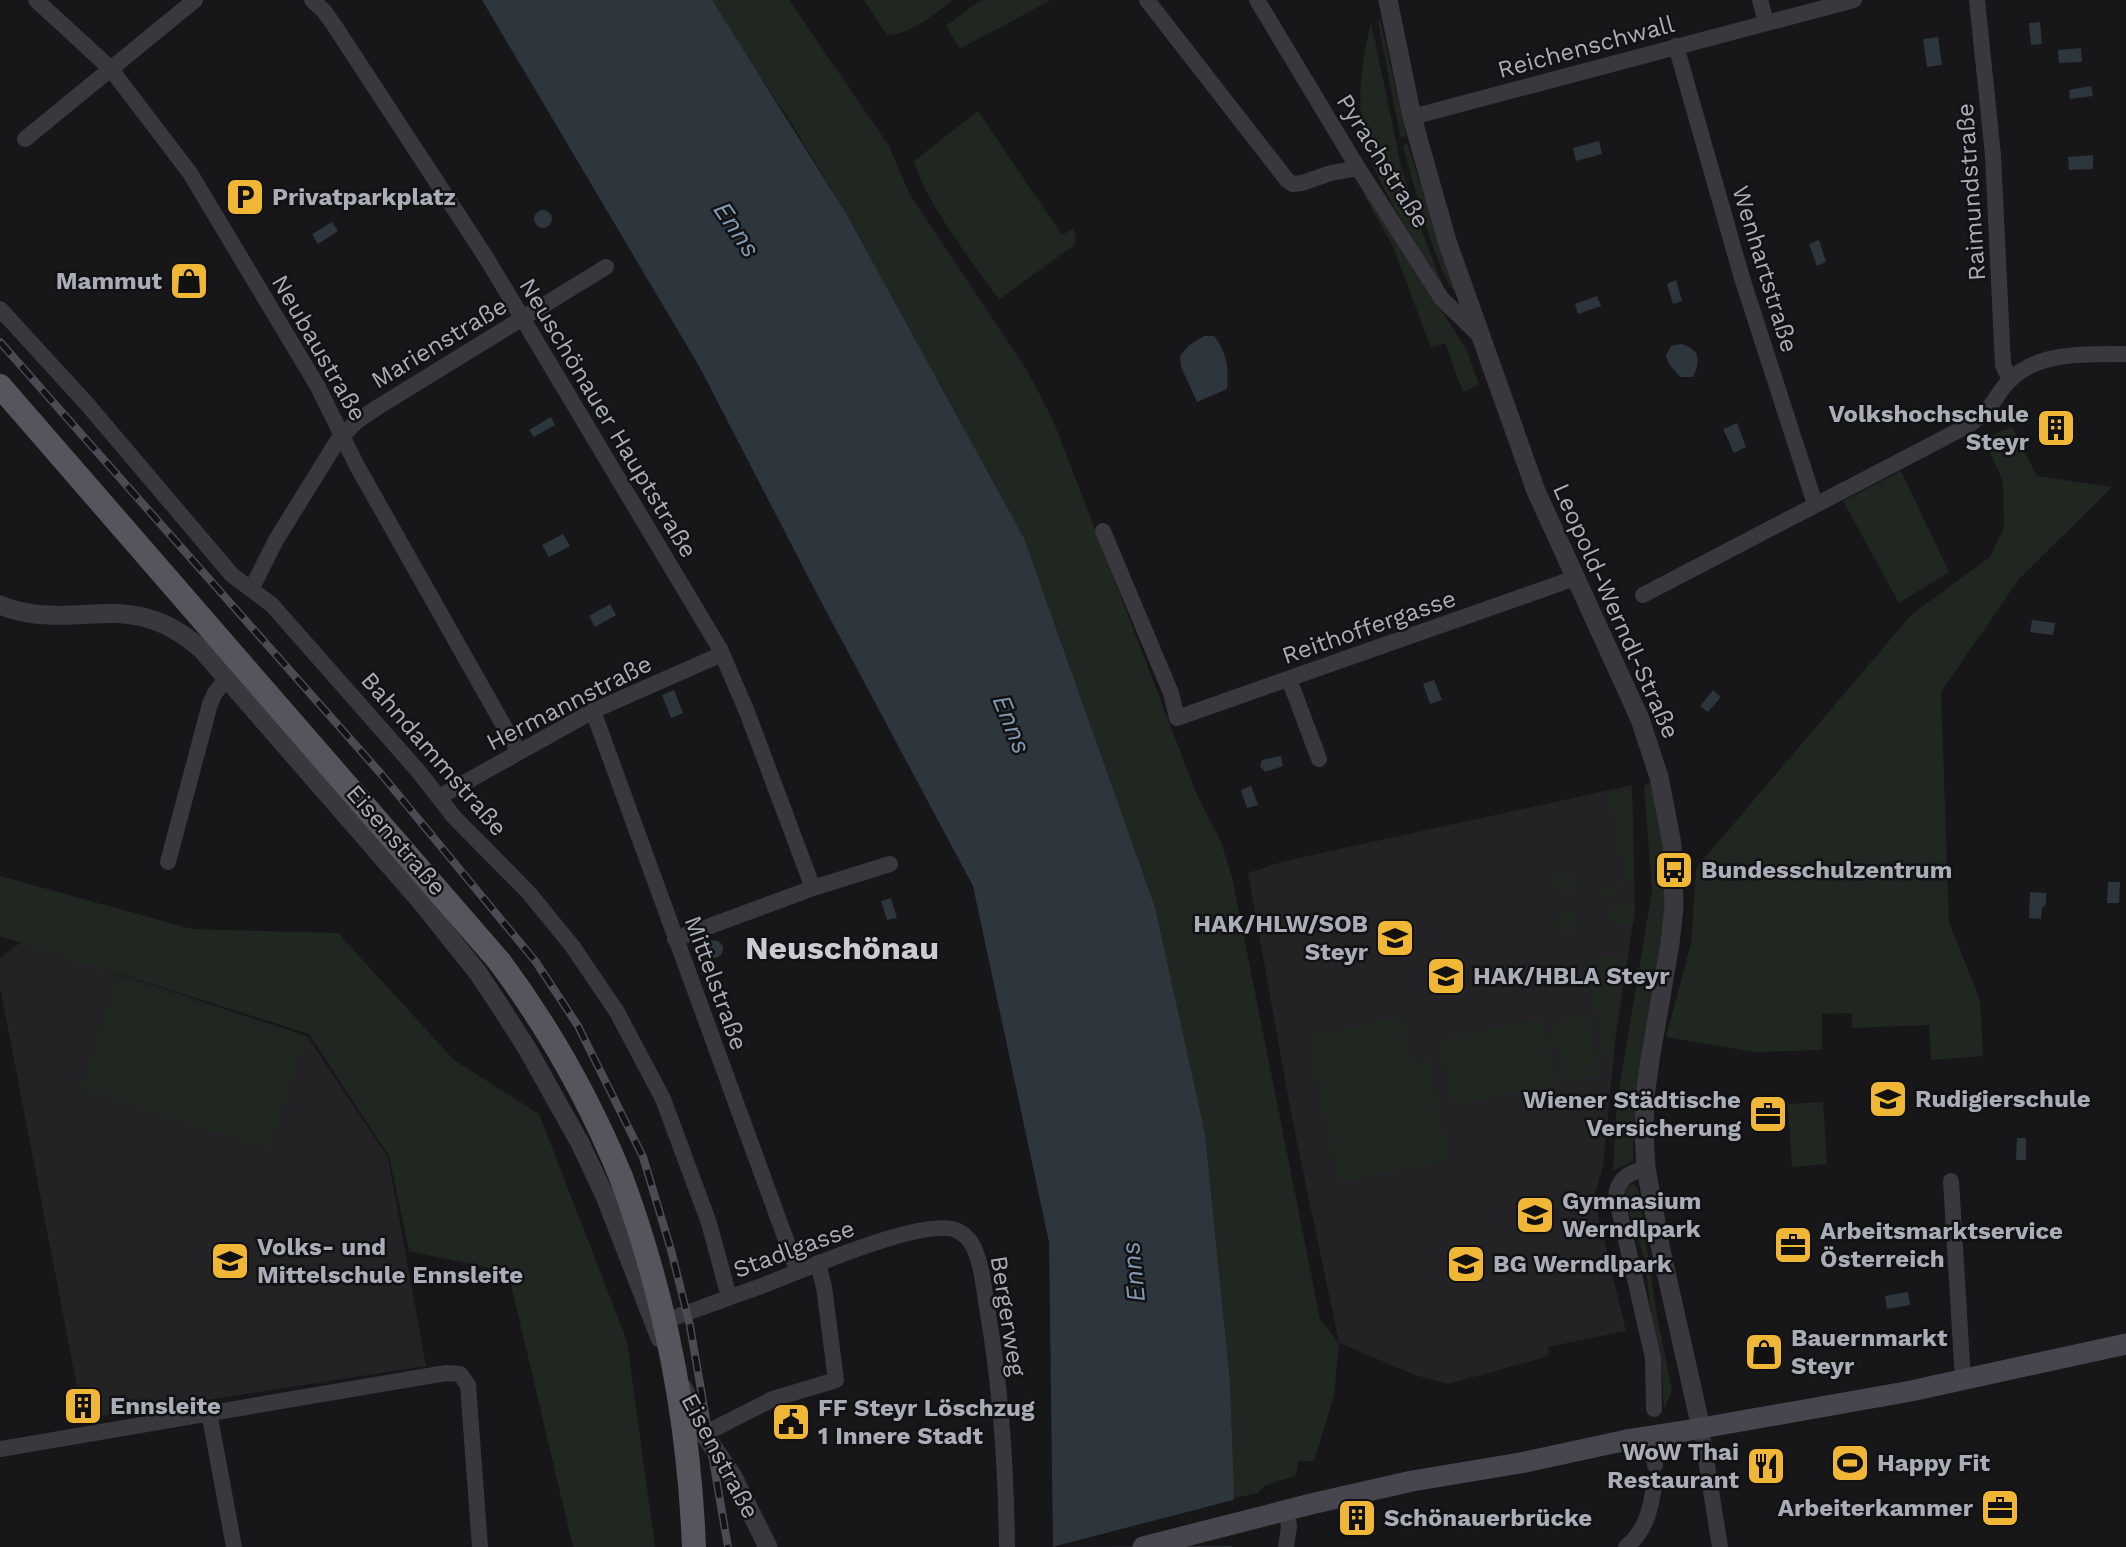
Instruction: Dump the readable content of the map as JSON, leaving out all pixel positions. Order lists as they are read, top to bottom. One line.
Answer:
{"streets":{"main road":["Eisenstraße"],"street":["Reichenschwall","Pyrachstraße","Raimundstraße","Wenhartstraße","Marienstraße","Neubaustraße","Neuschönauer Hauptstraße","Leopold-Werndl-Straße","Reithoffergasse","Hermannstraße","Bahndammstraße","Mittelstraße","Stadlgasse","Bergerweg"]},"crossings":[["Reichenschwall","Wenhartstraße"],["Reichenschwall","Leopold-Werndl-Straße"],["Pyrachstraße","Leopold-Werndl-Straße"],["Marienstraße","Neubaustraße"],["Marienstraße","Neuschönauer Hauptstraße"],["Marienstraße","Bahndammstraße"],["Neubaustraße","Hermannstraße"],["Neuschönauer Hauptstraße","Hermannstraße"],["Leopold-Werndl-Straße","Reithoffergasse"],["Hermannstraße","Bahndammstraße"],["Hermannstraße","Mittelstraße"],["Bahndammstraße","Stadlgasse"],["Eisenstraße","Stadlgasse"],["Mittelstraße","Stadlgasse"],["Stadlgasse","Bergerweg"]],"districts":["Neuschönau"],"water":["Enns"],"places":{"parking":["Privatparkplatz"],"shop":["Mammut","Bauernmarkt Steyr"],"building":["Volkshochschule Steyr","Ennsleite","Schönauerbrücke"],"bus stop":["Bundesschulzentrum"],"school or university":["HAK/HLW/SOB Steyr","HAK/HBLA Steyr","Rudigierschule","Gymnasium Werndlpark","Volks- und Mittelschule Ennsleite","BG Werndlpark"],"office":["Wiener Städtische Versicherung","Arbeitsmarktservice Österreich","Arbeiterkammer"],"public building":["FF Steyr Löschzug 1 Innere Stadt"],"sports":["Happy Fit"],"restaurant":["WoW Thai Restaurant"]}}
